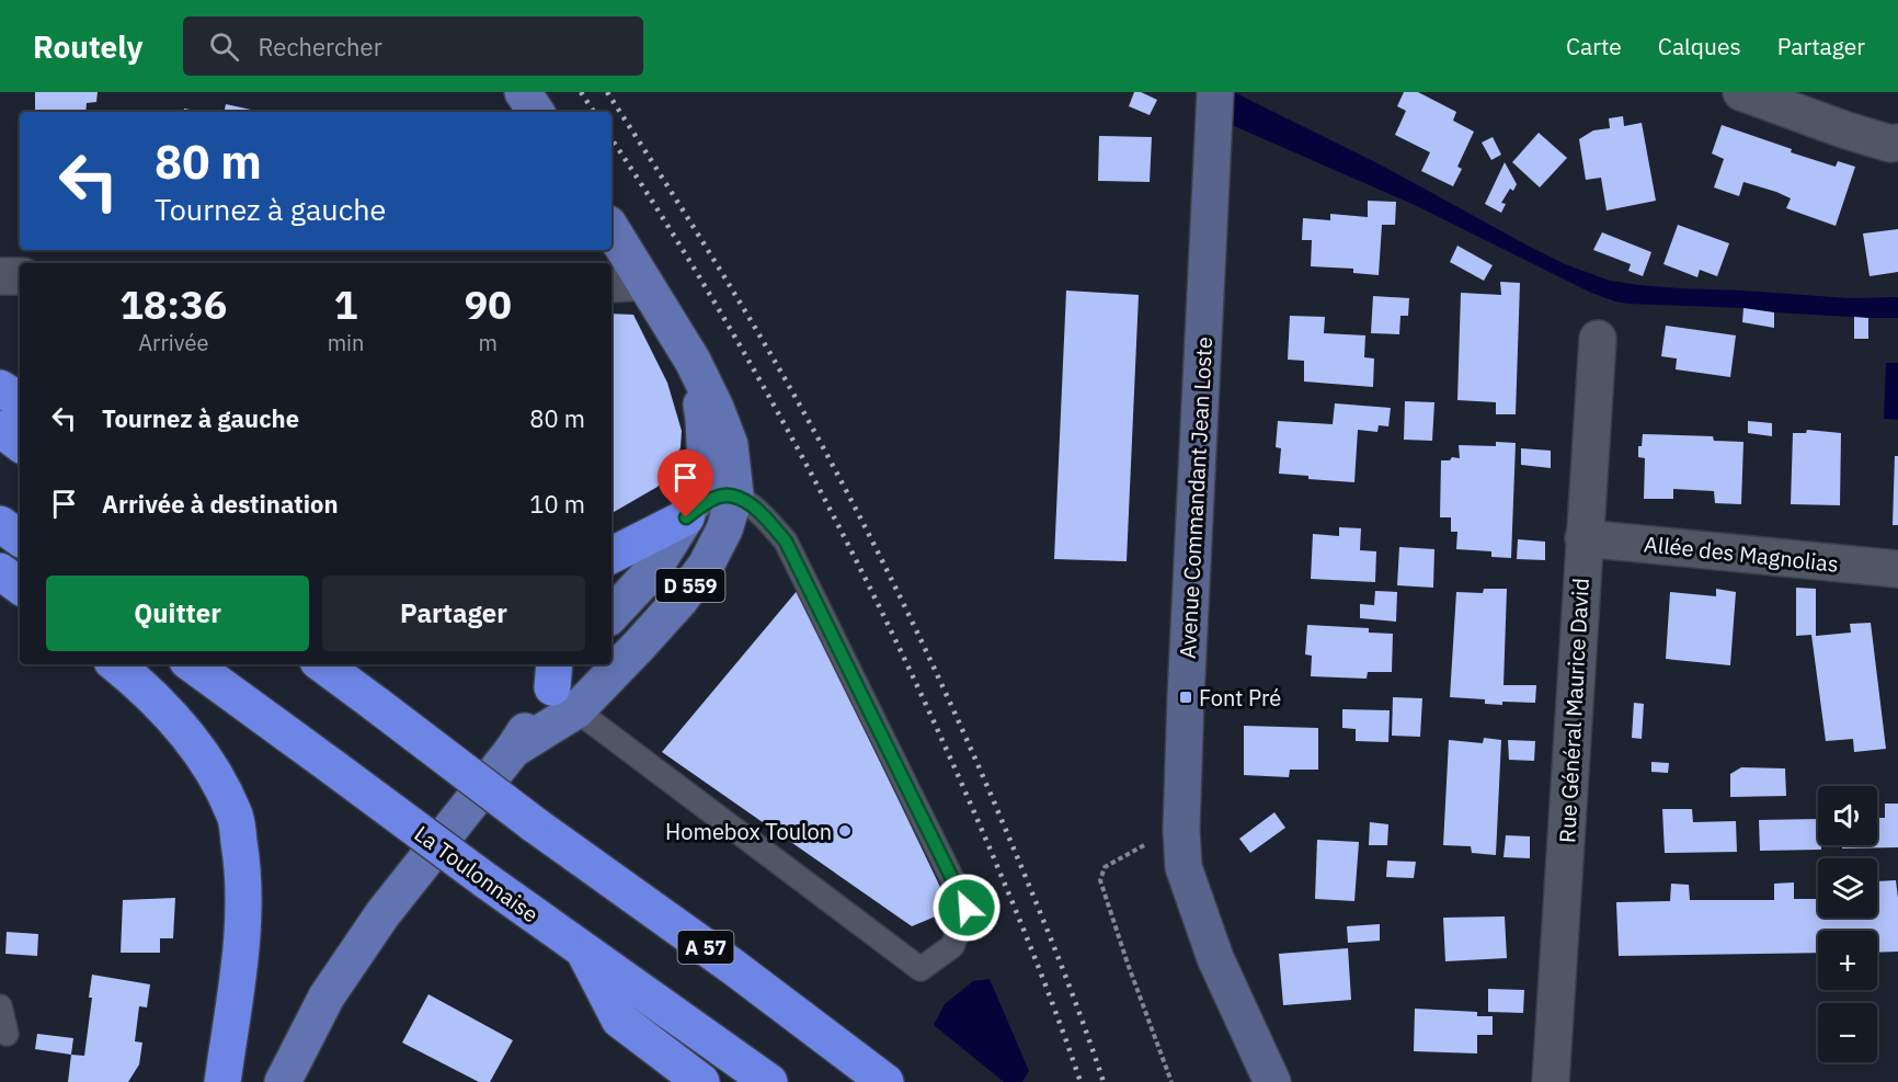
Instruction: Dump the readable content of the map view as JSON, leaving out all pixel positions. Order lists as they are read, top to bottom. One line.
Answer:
{"streets":{"highway":["La Toulonnaise","A 57"],"main road":["Avenue Commandant Jean Loste","D 559"],"street":["Allée des Magnolias","Rue Général Maurice David"]},"crossings":[["Allée des Magnolias","Rue Général Maurice David"]],"places":{"transit":["Font Pré"],"other":["Homebox Toulon"]},"page":{"header":"Routely","search":"Rechercher","nav":["Carte","Calques","Partager"],"turn":["80 m","Tournez à gauche"],"eta":["18:36","Arrivée","1","min","90","m"],"list":[{"name":"Tournez à gauche","value":"80 m"},{"name":"Arrivée à destination","value":"10 m"}],"buttons":["Quitter","Partager"],"map_buttons":["+","−"]}}
